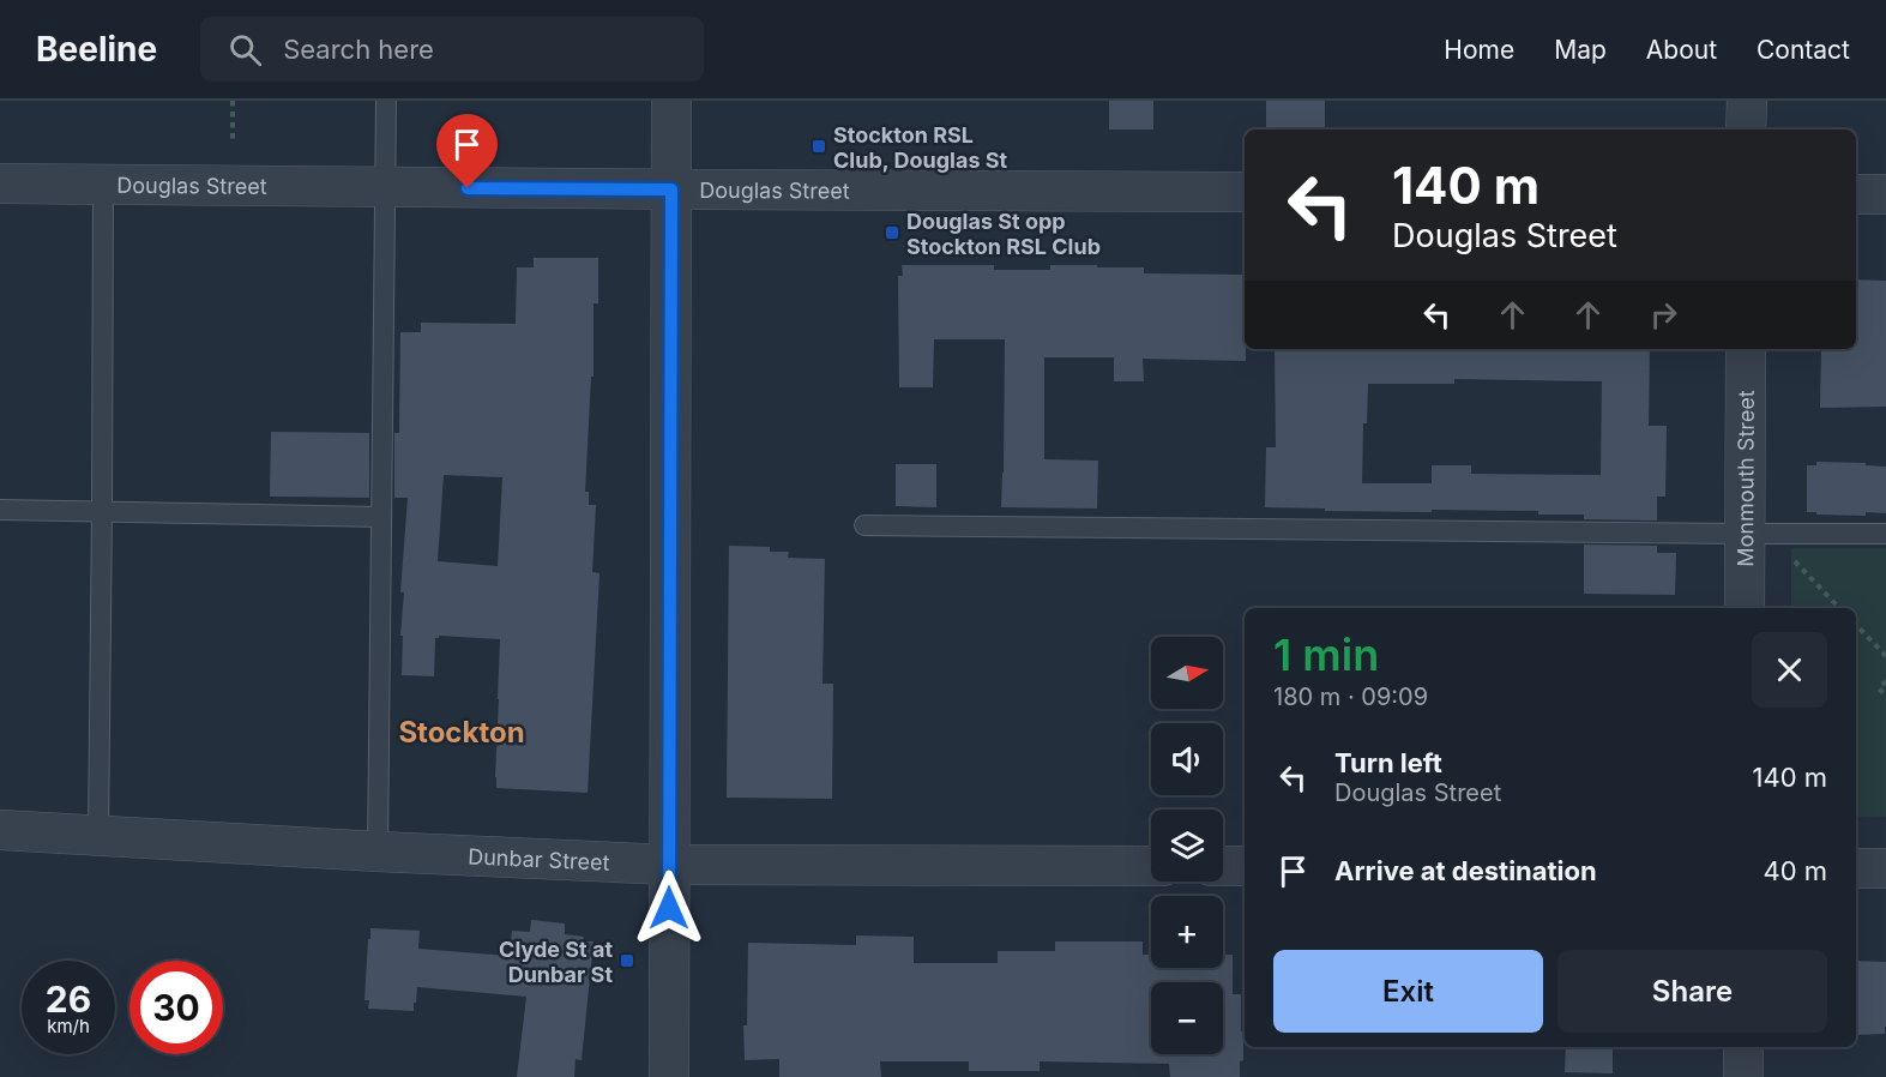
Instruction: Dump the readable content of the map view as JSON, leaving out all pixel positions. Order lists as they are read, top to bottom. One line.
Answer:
{"streets":{"street":["Douglas Street","Monmouth Street","Dunbar Street"]},"districts":["Stockton"],"places":{"transit":["Stockton RSL Club, Douglas St","Douglas St opp Stockton RSL Club","Clyde St at Dunbar St"]},"north":"right","page":{"header":"Beeline","search":"Search here","nav":["Home","Map","About","Contact"],"turn":["140 m","Douglas Street"],"heading":["1 min","180 m · 09:09"],"map_buttons":["+","−"],"list":[{"name":"Turn left","note":"Douglas Street","value":"140 m"},{"name":"Arrive at destination","value":"40 m"}],"buttons":["Exit","Share"],"speed":"26 km/h","limit":"30"}}
